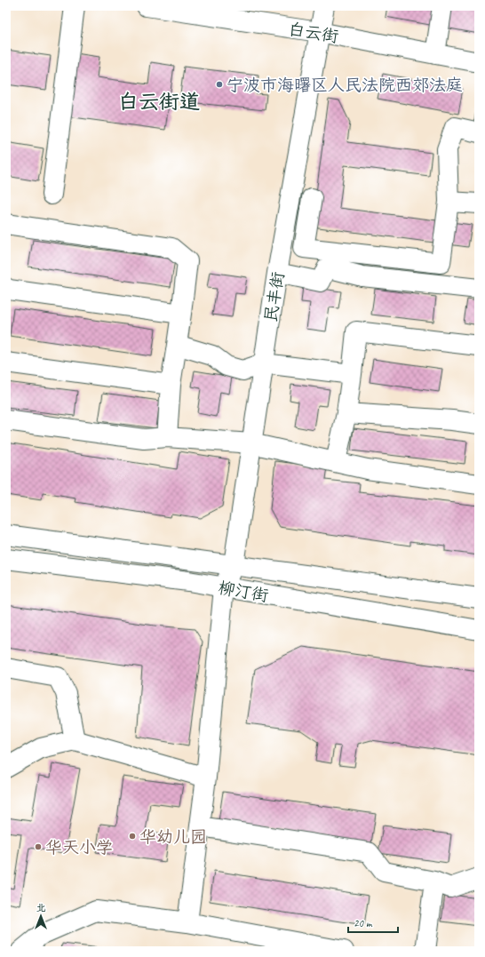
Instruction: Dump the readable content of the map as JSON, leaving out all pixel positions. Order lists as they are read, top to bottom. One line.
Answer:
{"streets":{"street":["白云街","民丰街","柳汀街"]},"crossings":[["白云街","民丰街"],["民丰街","柳汀街"]],"districts":["白云街道"],"places":["宁波市海曙区人民法院西郊法庭","华幼儿园","华天小学"],"scale_bar":"20 m","north":"top"}
